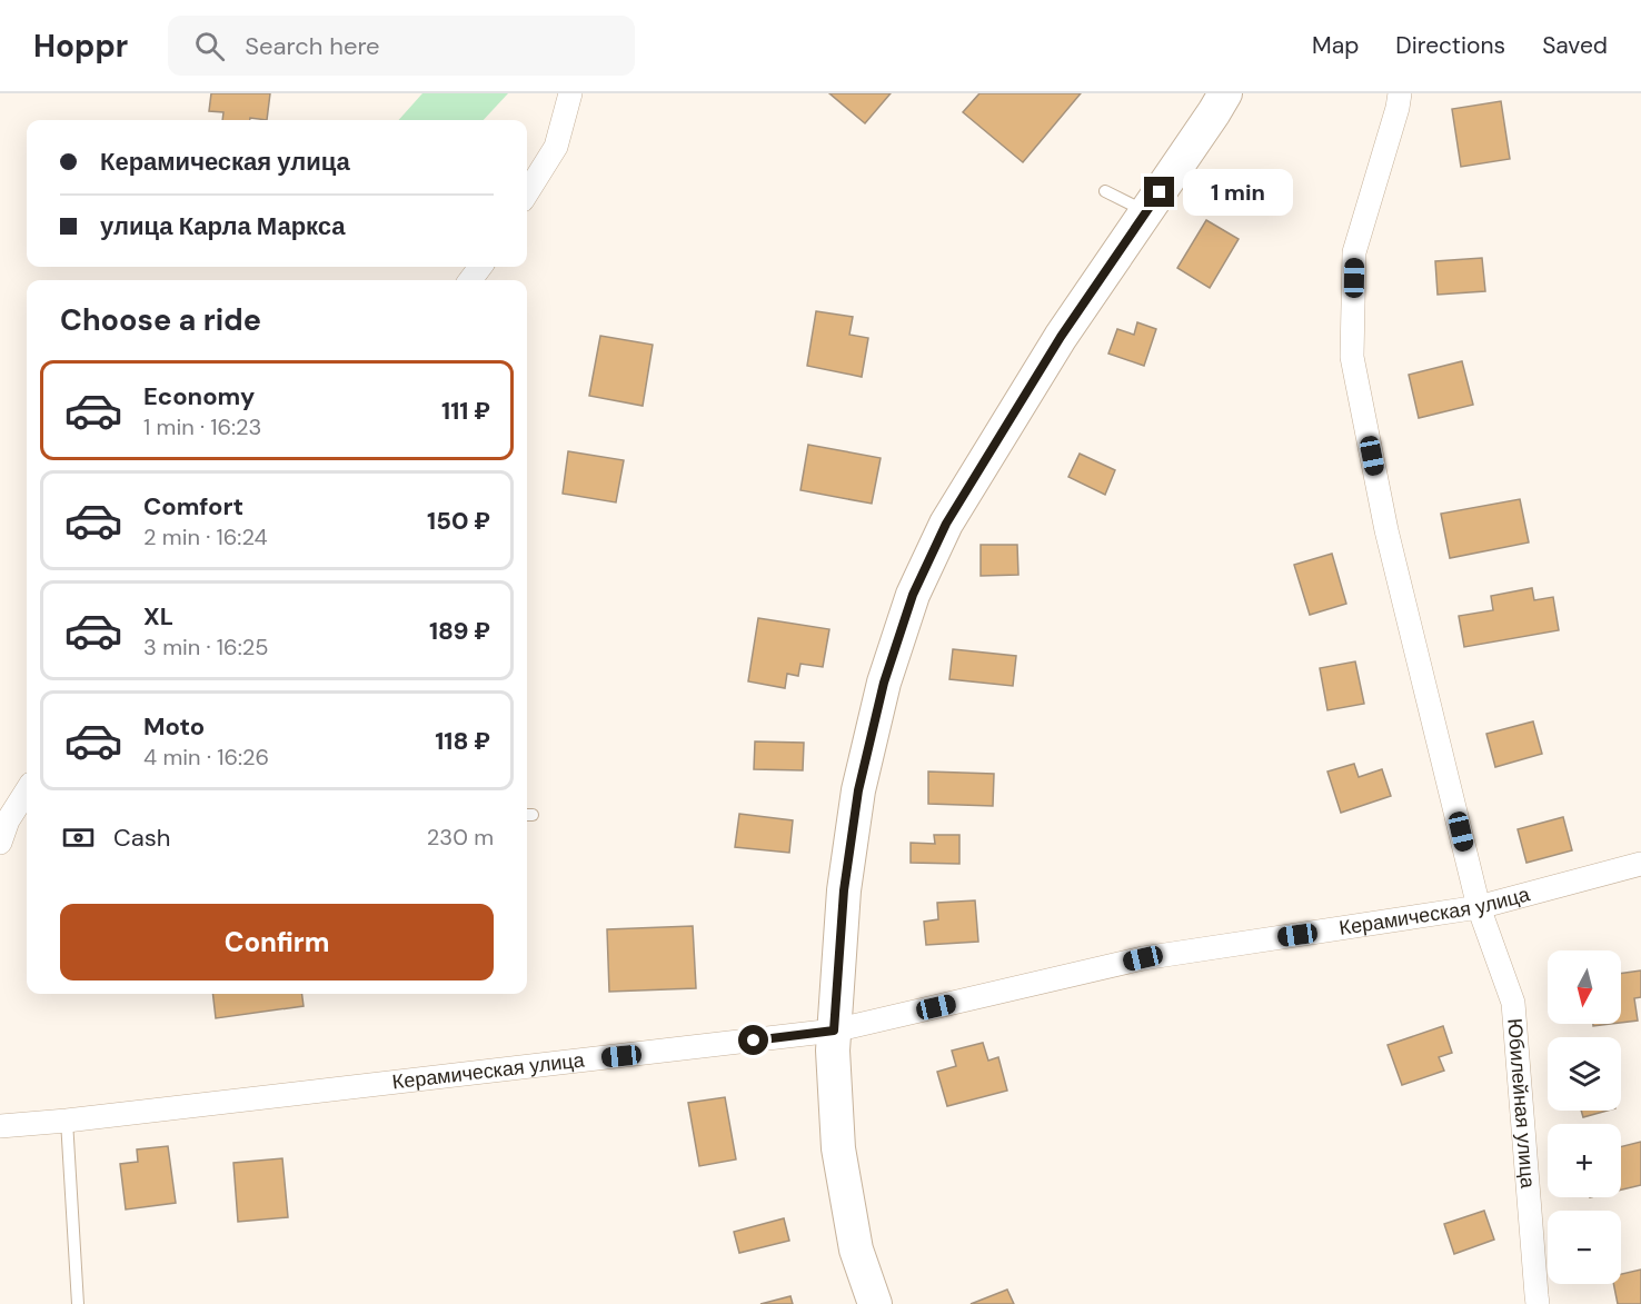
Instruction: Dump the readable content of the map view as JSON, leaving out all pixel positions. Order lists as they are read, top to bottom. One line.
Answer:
{"streets":{"street":["Керамическая улица","Юбилейная улица"]},"crossings":[["Керамическая улица","Юбилейная улица"]],"north":"bottom","page":{"header":"Hoppr","search":"Search here","nav":["Map","Directions","Saved"],"banner":["Керамическая улица","улица Карла Маркса"],"bubble":"1 min","heading":"Choose a ride","list":[{"name":"Economy","note":"1 min · 16:23","value":"111 ₽"},{"name":"Comfort","note":"2 min · 16:24","value":"150 ₽"},{"name":"XL","note":"3 min · 16:25","value":"189 ₽"},{"name":"Moto","note":"4 min · 16:26","value":"118 ₽"}],"pay":["Cash","230 m"],"buttons":"Confirm","map_buttons":["+","−"]}}
